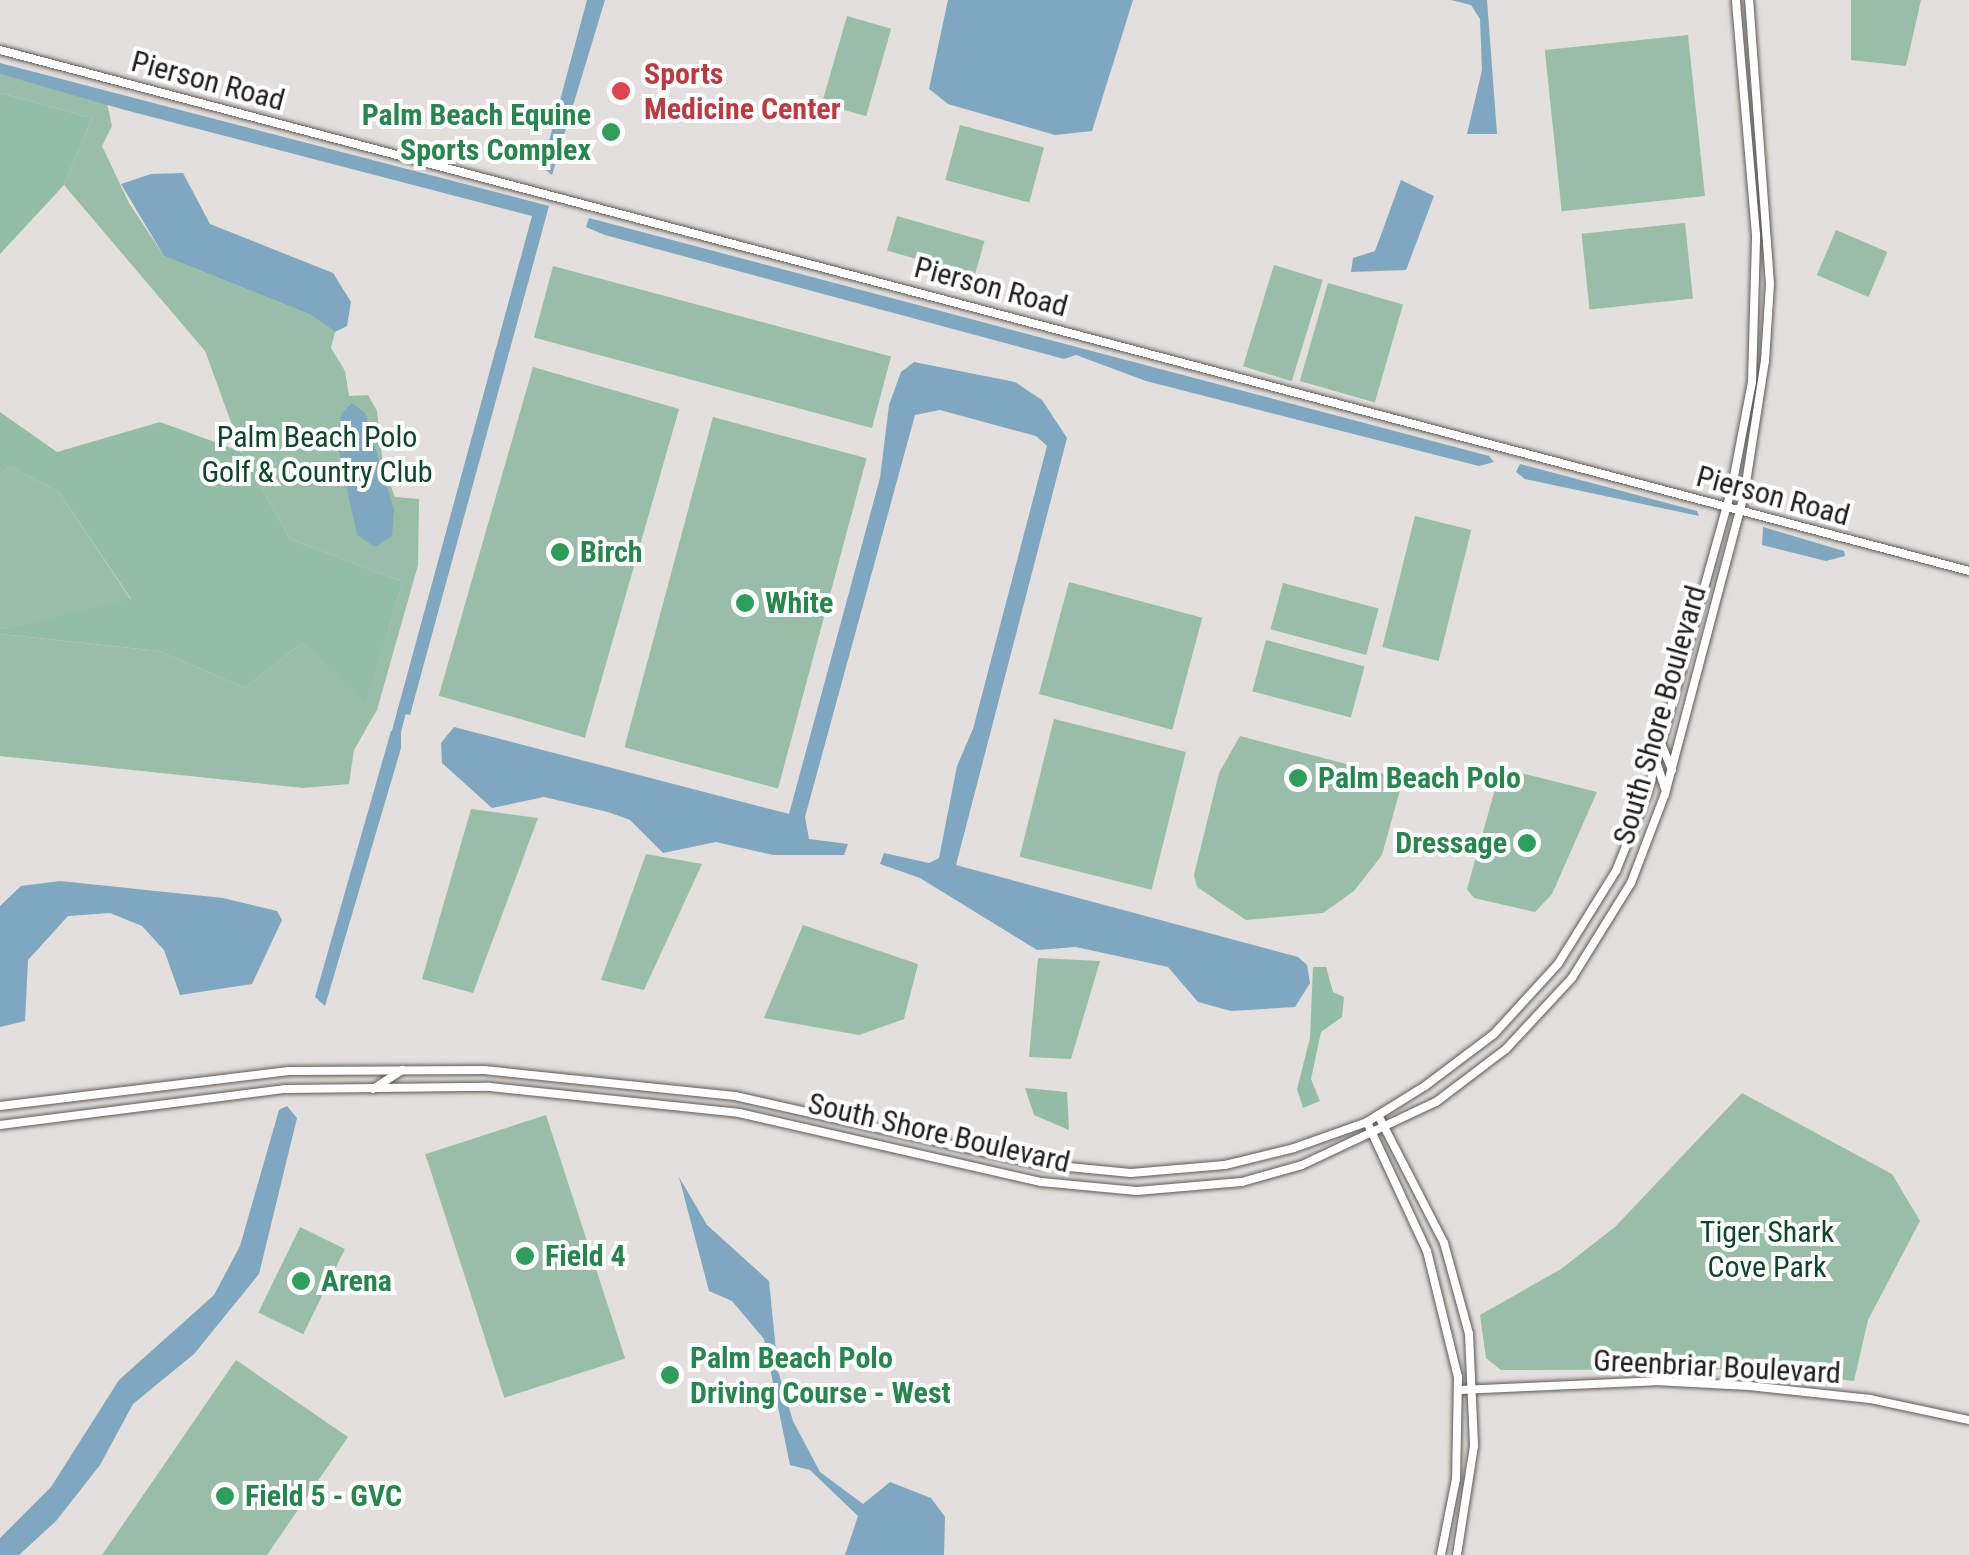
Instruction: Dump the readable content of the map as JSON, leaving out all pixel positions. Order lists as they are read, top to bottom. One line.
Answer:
{"streets":{"street":["Pierson Road","South Shore Boulevard","Greenbriar Boulevard"]},"crossings":[["Pierson Road","South Shore Boulevard"]],"parks":["Palm Beach Polo Golf & Country Club","Tiger Shark Cove Park"],"places":["Sports Medicine Center","Palm Beach Equine Sports Complex","Birch","White","Palm Beach Polo","Dressage","Field 4","Arena","Palm Beach Polo Driving Course - West","Field 5 - GVC"]}
